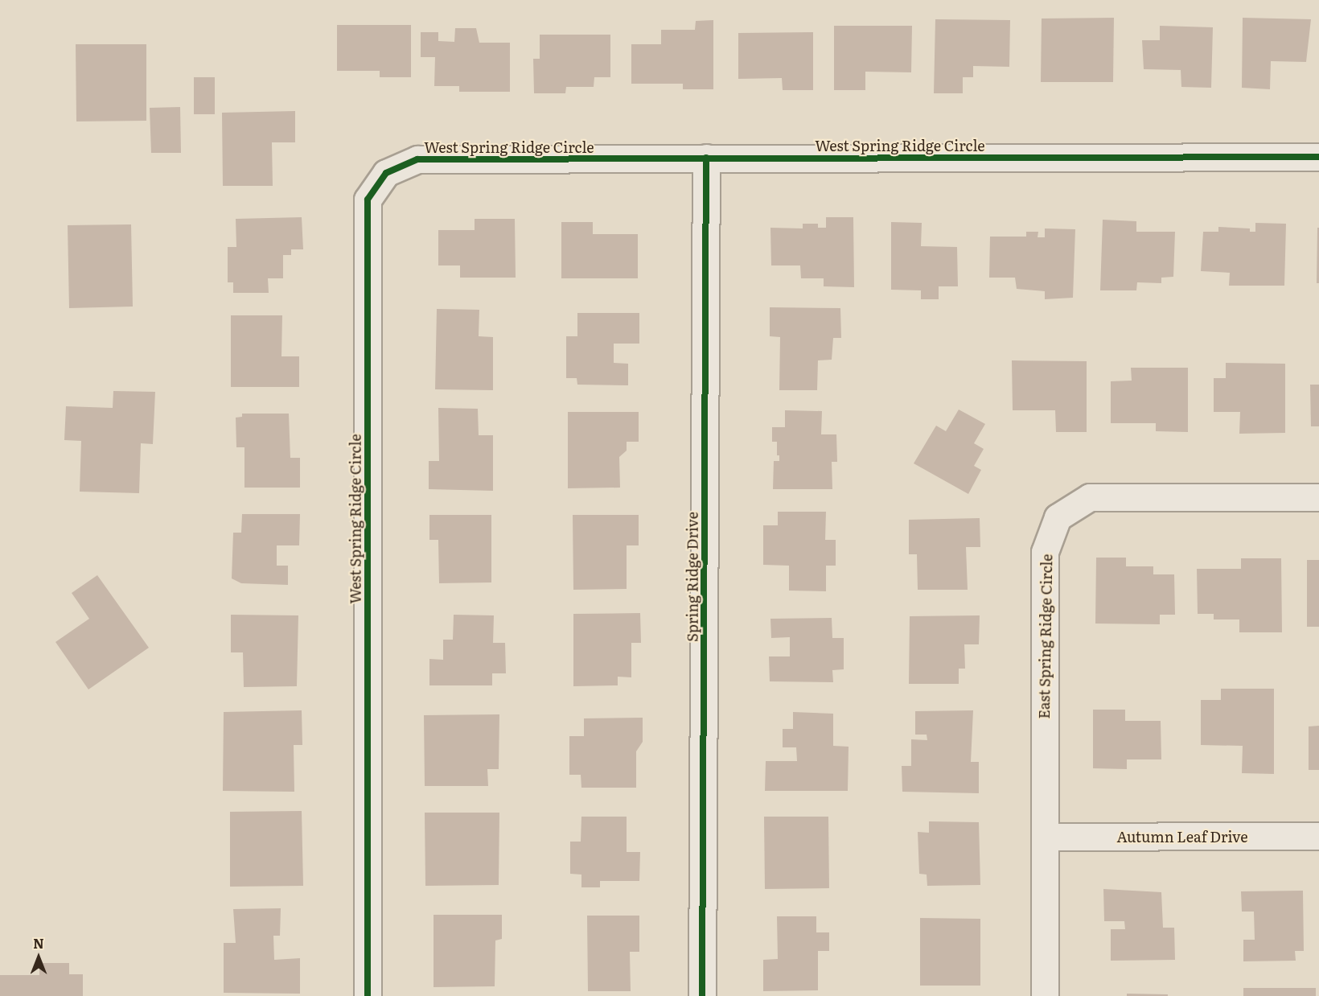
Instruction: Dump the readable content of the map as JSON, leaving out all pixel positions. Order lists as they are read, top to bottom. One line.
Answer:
{"streets":{"street":["West Spring Ridge Circle","Spring Ridge Drive","East Spring Ridge Circle","Autumn Leaf Drive"]},"crossings":[["West Spring Ridge Circle","Spring Ridge Drive"],["East Spring Ridge Circle","Autumn Leaf Drive"]],"north":"top"}
